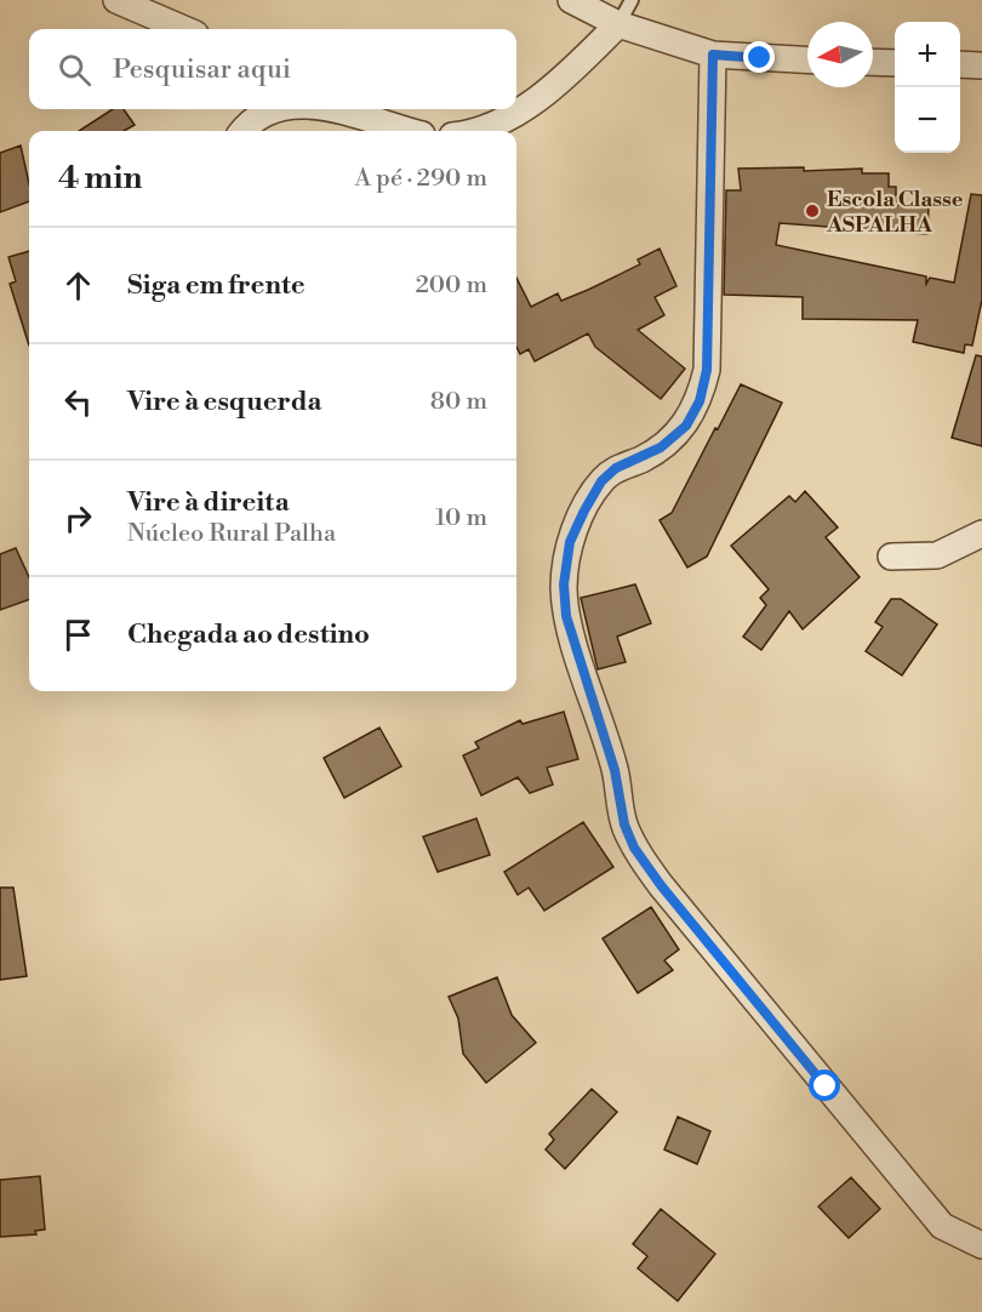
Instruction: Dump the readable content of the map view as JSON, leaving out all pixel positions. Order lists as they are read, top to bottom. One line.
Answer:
{"places":["Escola Classe ASPALHA"],"north":"left","page":{"map_buttons":["+","−"],"search":"Pesquisar aqui","heading":["4 min","A pé · 290 m"],"list":[["Siga em frente","200 m"],["Vire à esquerda","80 m"],["Vire à direita","Núcleo Rural Palha","10 m"],"Chegada ao destino"]}}
